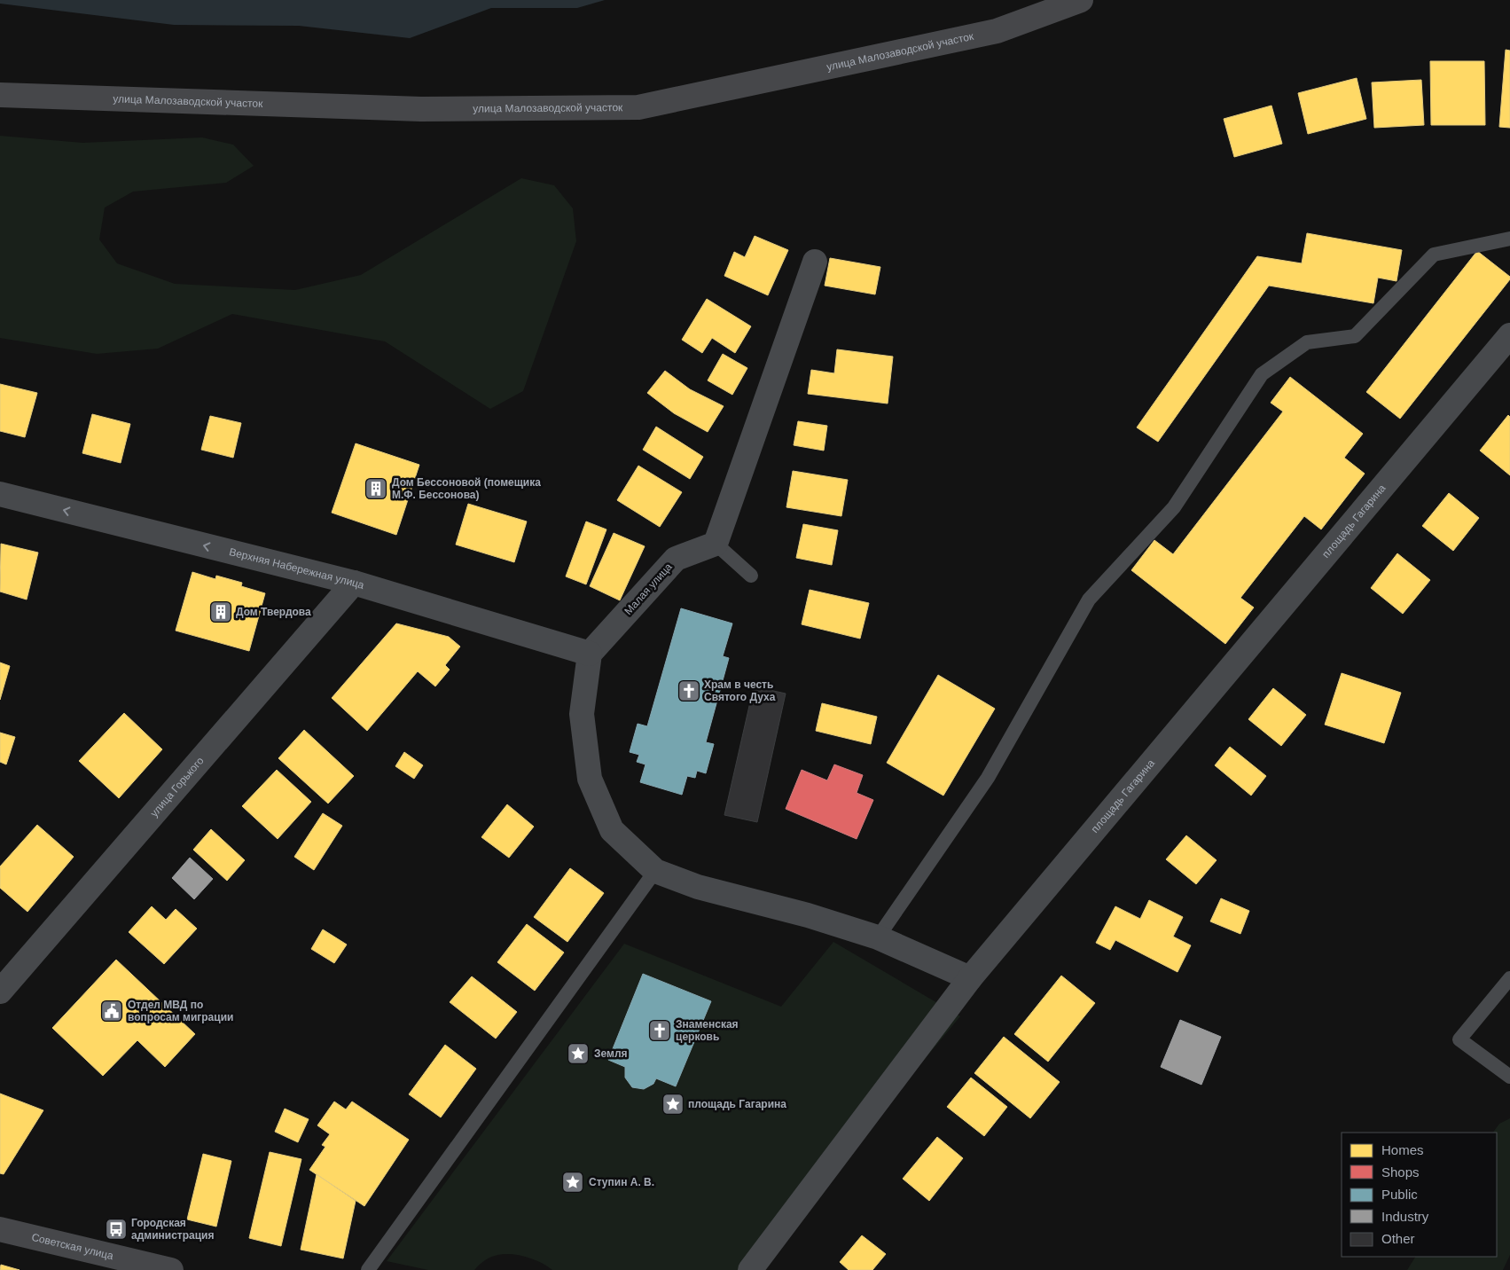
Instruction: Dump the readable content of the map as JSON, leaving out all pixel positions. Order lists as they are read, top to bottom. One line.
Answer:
{"streets":{"street":["улица Малозаводской участок","площадь Гагарина","Верхняя Набережная улица","Малая улица","улица Горького","Советская улица"]},"crossings":[["Верхняя Набережная улица","Малая улица"],["Верхняя Набережная улица","улица Горького"]],"one_way":["Верхняя Набережная улица"],"places":{"building":["Дом Бессоновой (помещика М.Ф. Бессонова)","Дом Твердова"],"church":["Храм в честь Святого Духа","Знаменская церковь"],"public building":["Отдел МВД по вопросам миграции"],"place":["Земля","площадь Гагарина","Ступин А. В."],"bus stop":["Городская администрация"]},"legend":["Homes","Shops","Public","Industry","Other"]}
